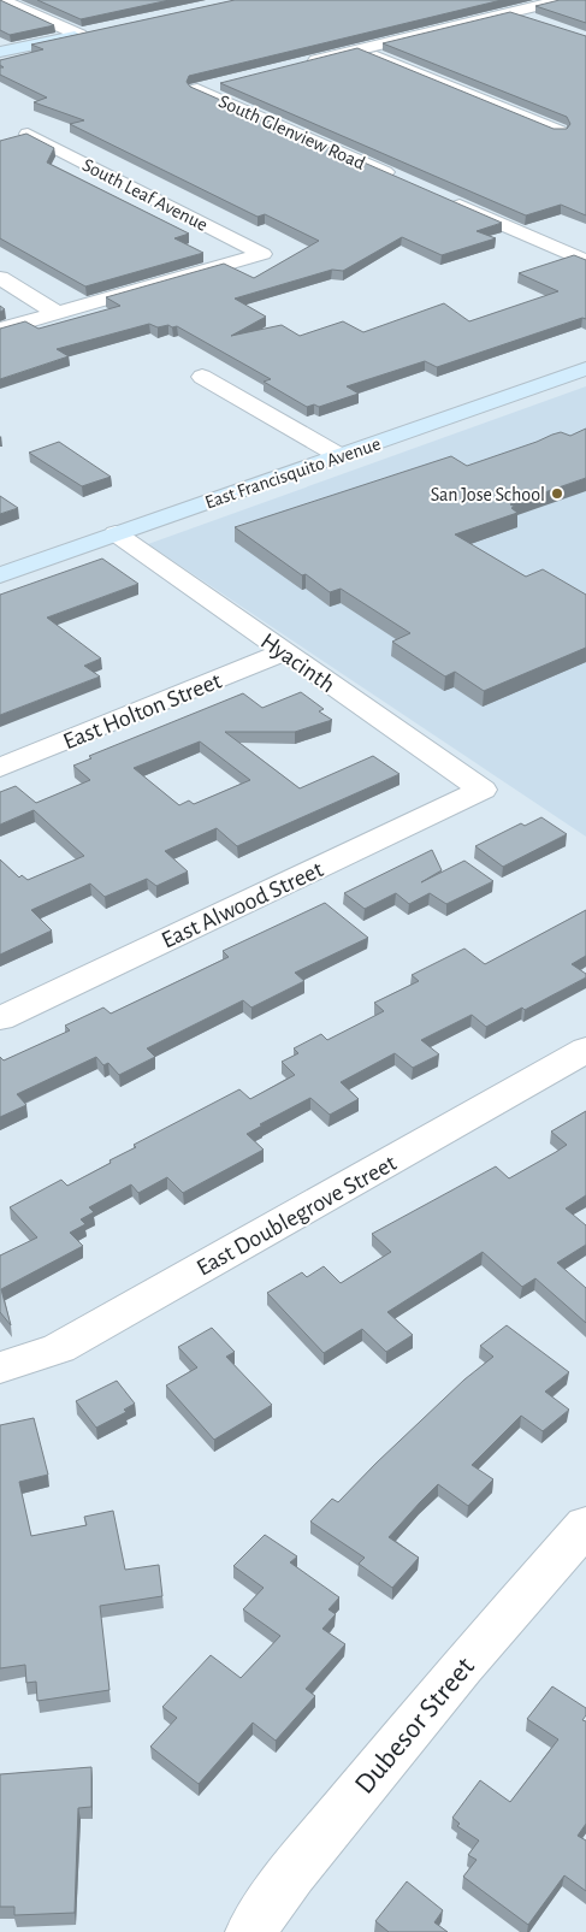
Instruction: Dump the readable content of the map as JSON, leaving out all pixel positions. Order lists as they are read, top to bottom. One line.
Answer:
{"streets":{"street":["South Glenview Road","South Leaf Avenue","East Francisquito Avenue","Hyacinth","East Holton Street","East Alwood Street","East Doublegrove Street","Dubesor Street"]},"crossings":[["East Francisquito Avenue","Hyacinth"],["Hyacinth","East Holton Street"],["Hyacinth","East Alwood Street"]],"places":["San Jose School"]}
